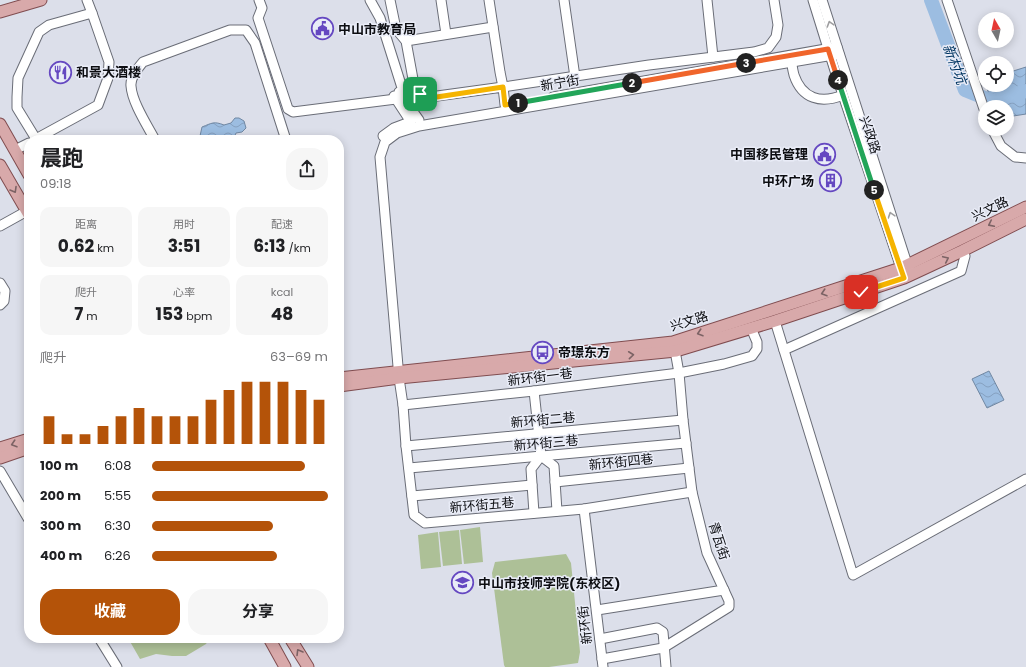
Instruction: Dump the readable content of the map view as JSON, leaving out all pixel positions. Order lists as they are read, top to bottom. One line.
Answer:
{"streets":{"main road":["兴文路"],"street":["新宁街","兴政路","新环街一巷","新环街二巷","新环街三巷","新环街四巷","新环街五巷","青瓦街","新环街"]},"crossings":[["新宁街","兴政路"],["新宁街","兴文路"],["新宁街","新环街五巷"],["兴政路","兴文路"],["兴文路","新环街一巷"],["兴文路","新环街五巷"],["兴文路","青瓦街"],["新环街一巷","新环街五巷"],["新环街一巷","青瓦街"],["新环街二巷","新环街五巷"],["新环街二巷","青瓦街"],["新环街三巷","新环街五巷"],["新环街三巷","青瓦街"],["新环街四巷","青瓦街"],["新环街五巷","青瓦街"],["新环街五巷","新环街"],["青瓦街","新环街"]],"water":["新村坑"],"places":{"public building":["中山市教育局","中国移民管理"],"restaurant":["和景大酒楼"],"building":["中环广场"],"bus stop":["帝璟东方"],"school or university":["中山市技师学院(东校区)"]},"north":"top","page":{"pins":["3","4","2","1","5"],"heading":["晨跑","09:18"],"stats":[["距离","0.62 km"],["用时","3:51"],["配速","6:13 /km"],["爬升","7 m"],["心率","153 bpm"],["kcal","48"]],"chart":["爬升","63–69 m"],"list":[{"name":"100 m","note":"6:08"},{"name":"200 m","note":"5:55"},{"name":"300 m","note":"6:30"},{"name":"400 m","note":"6:26"}],"buttons":["收藏","分享"]}}
